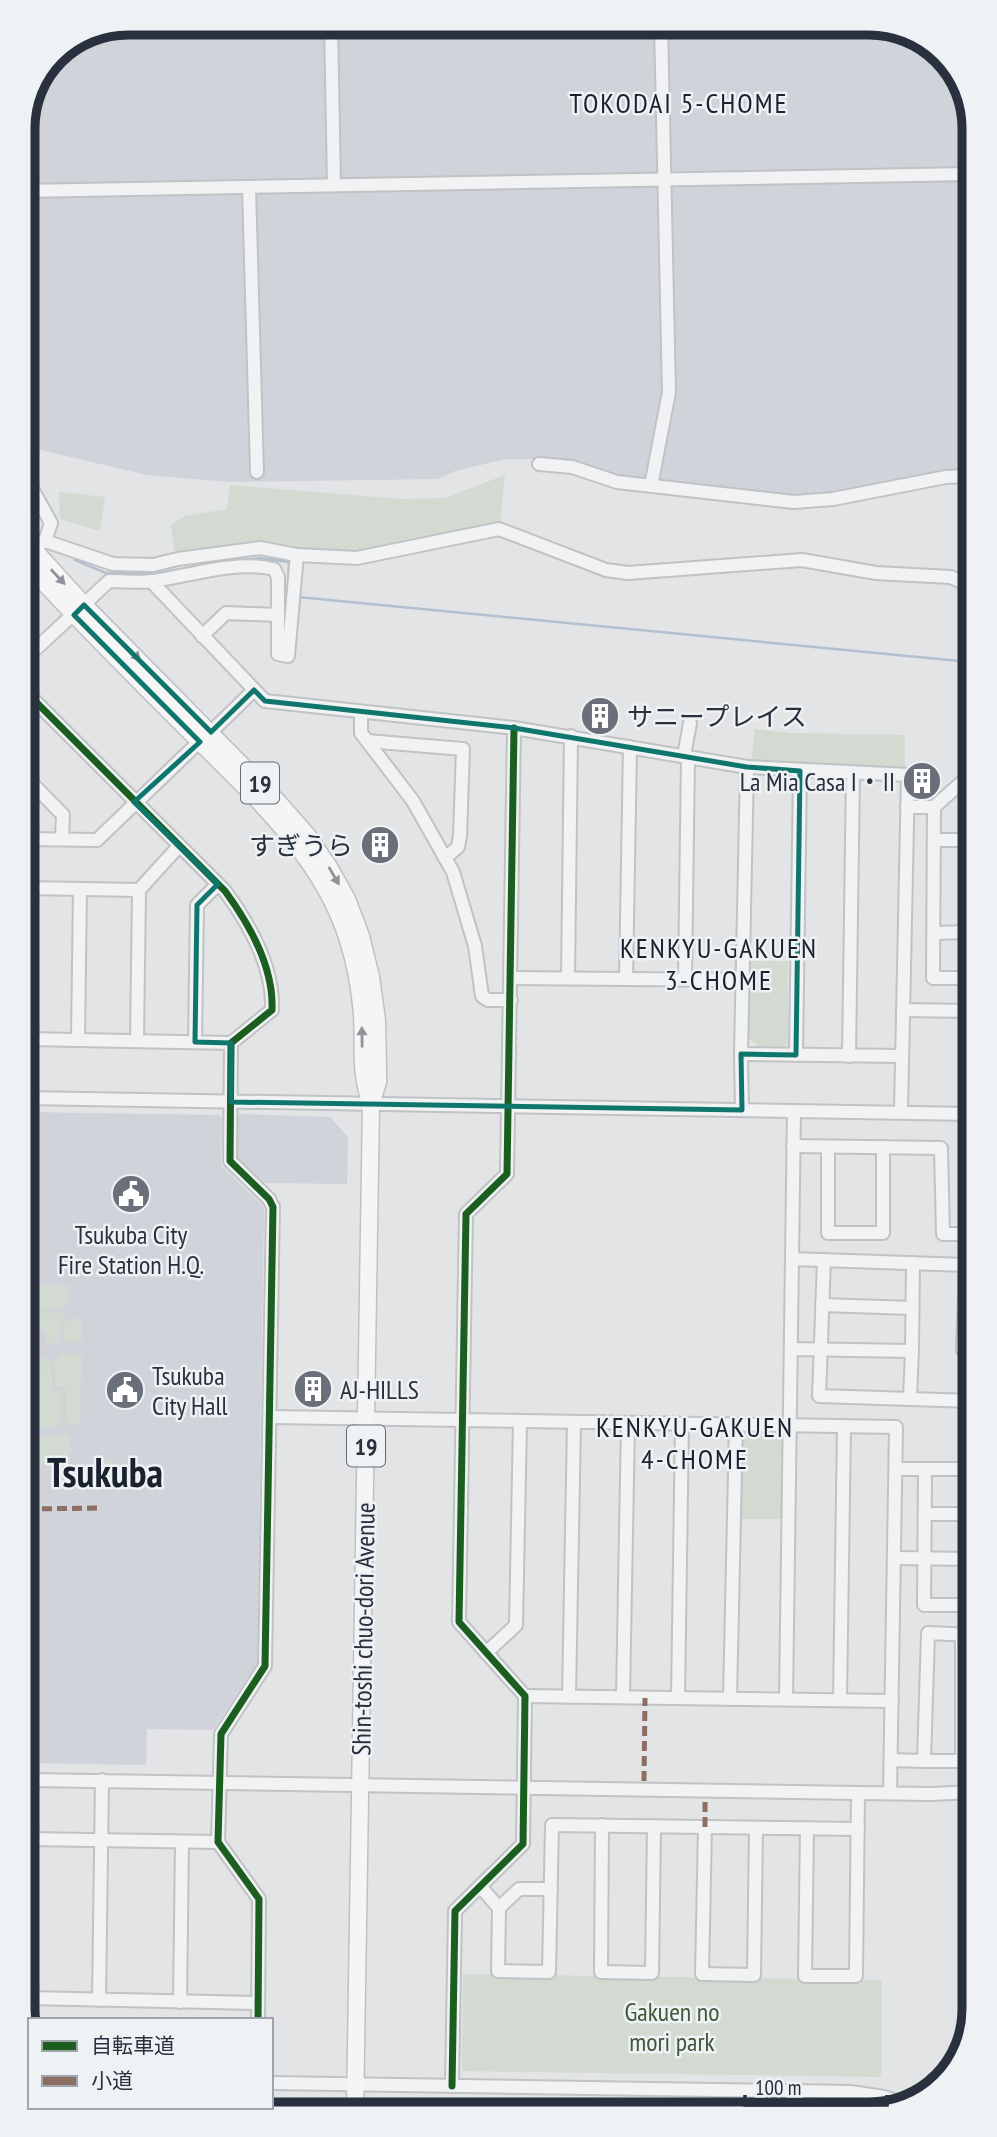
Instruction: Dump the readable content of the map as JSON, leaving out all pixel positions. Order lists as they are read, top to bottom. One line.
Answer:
{"streets":{"main road":["19","Shin-toshi chuo-dori Avenue"]},"districts":["TOKODAI 5-CHOME","KENKYU-GAKUEN 3-CHOME","KENKYU-GAKUEN 4-CHOME","Tsukuba"],"parks":["Gakuen no mori park"],"places":{"building":["サニープレイス","La Mia Casa I・II","すぎうら","AJ-HILLS"],"public building":["Tsukuba City Fire Station H.Q.","Tsukuba City Hall"]},"legend":["自転車道","小道"],"scale_bar":"100 m"}
